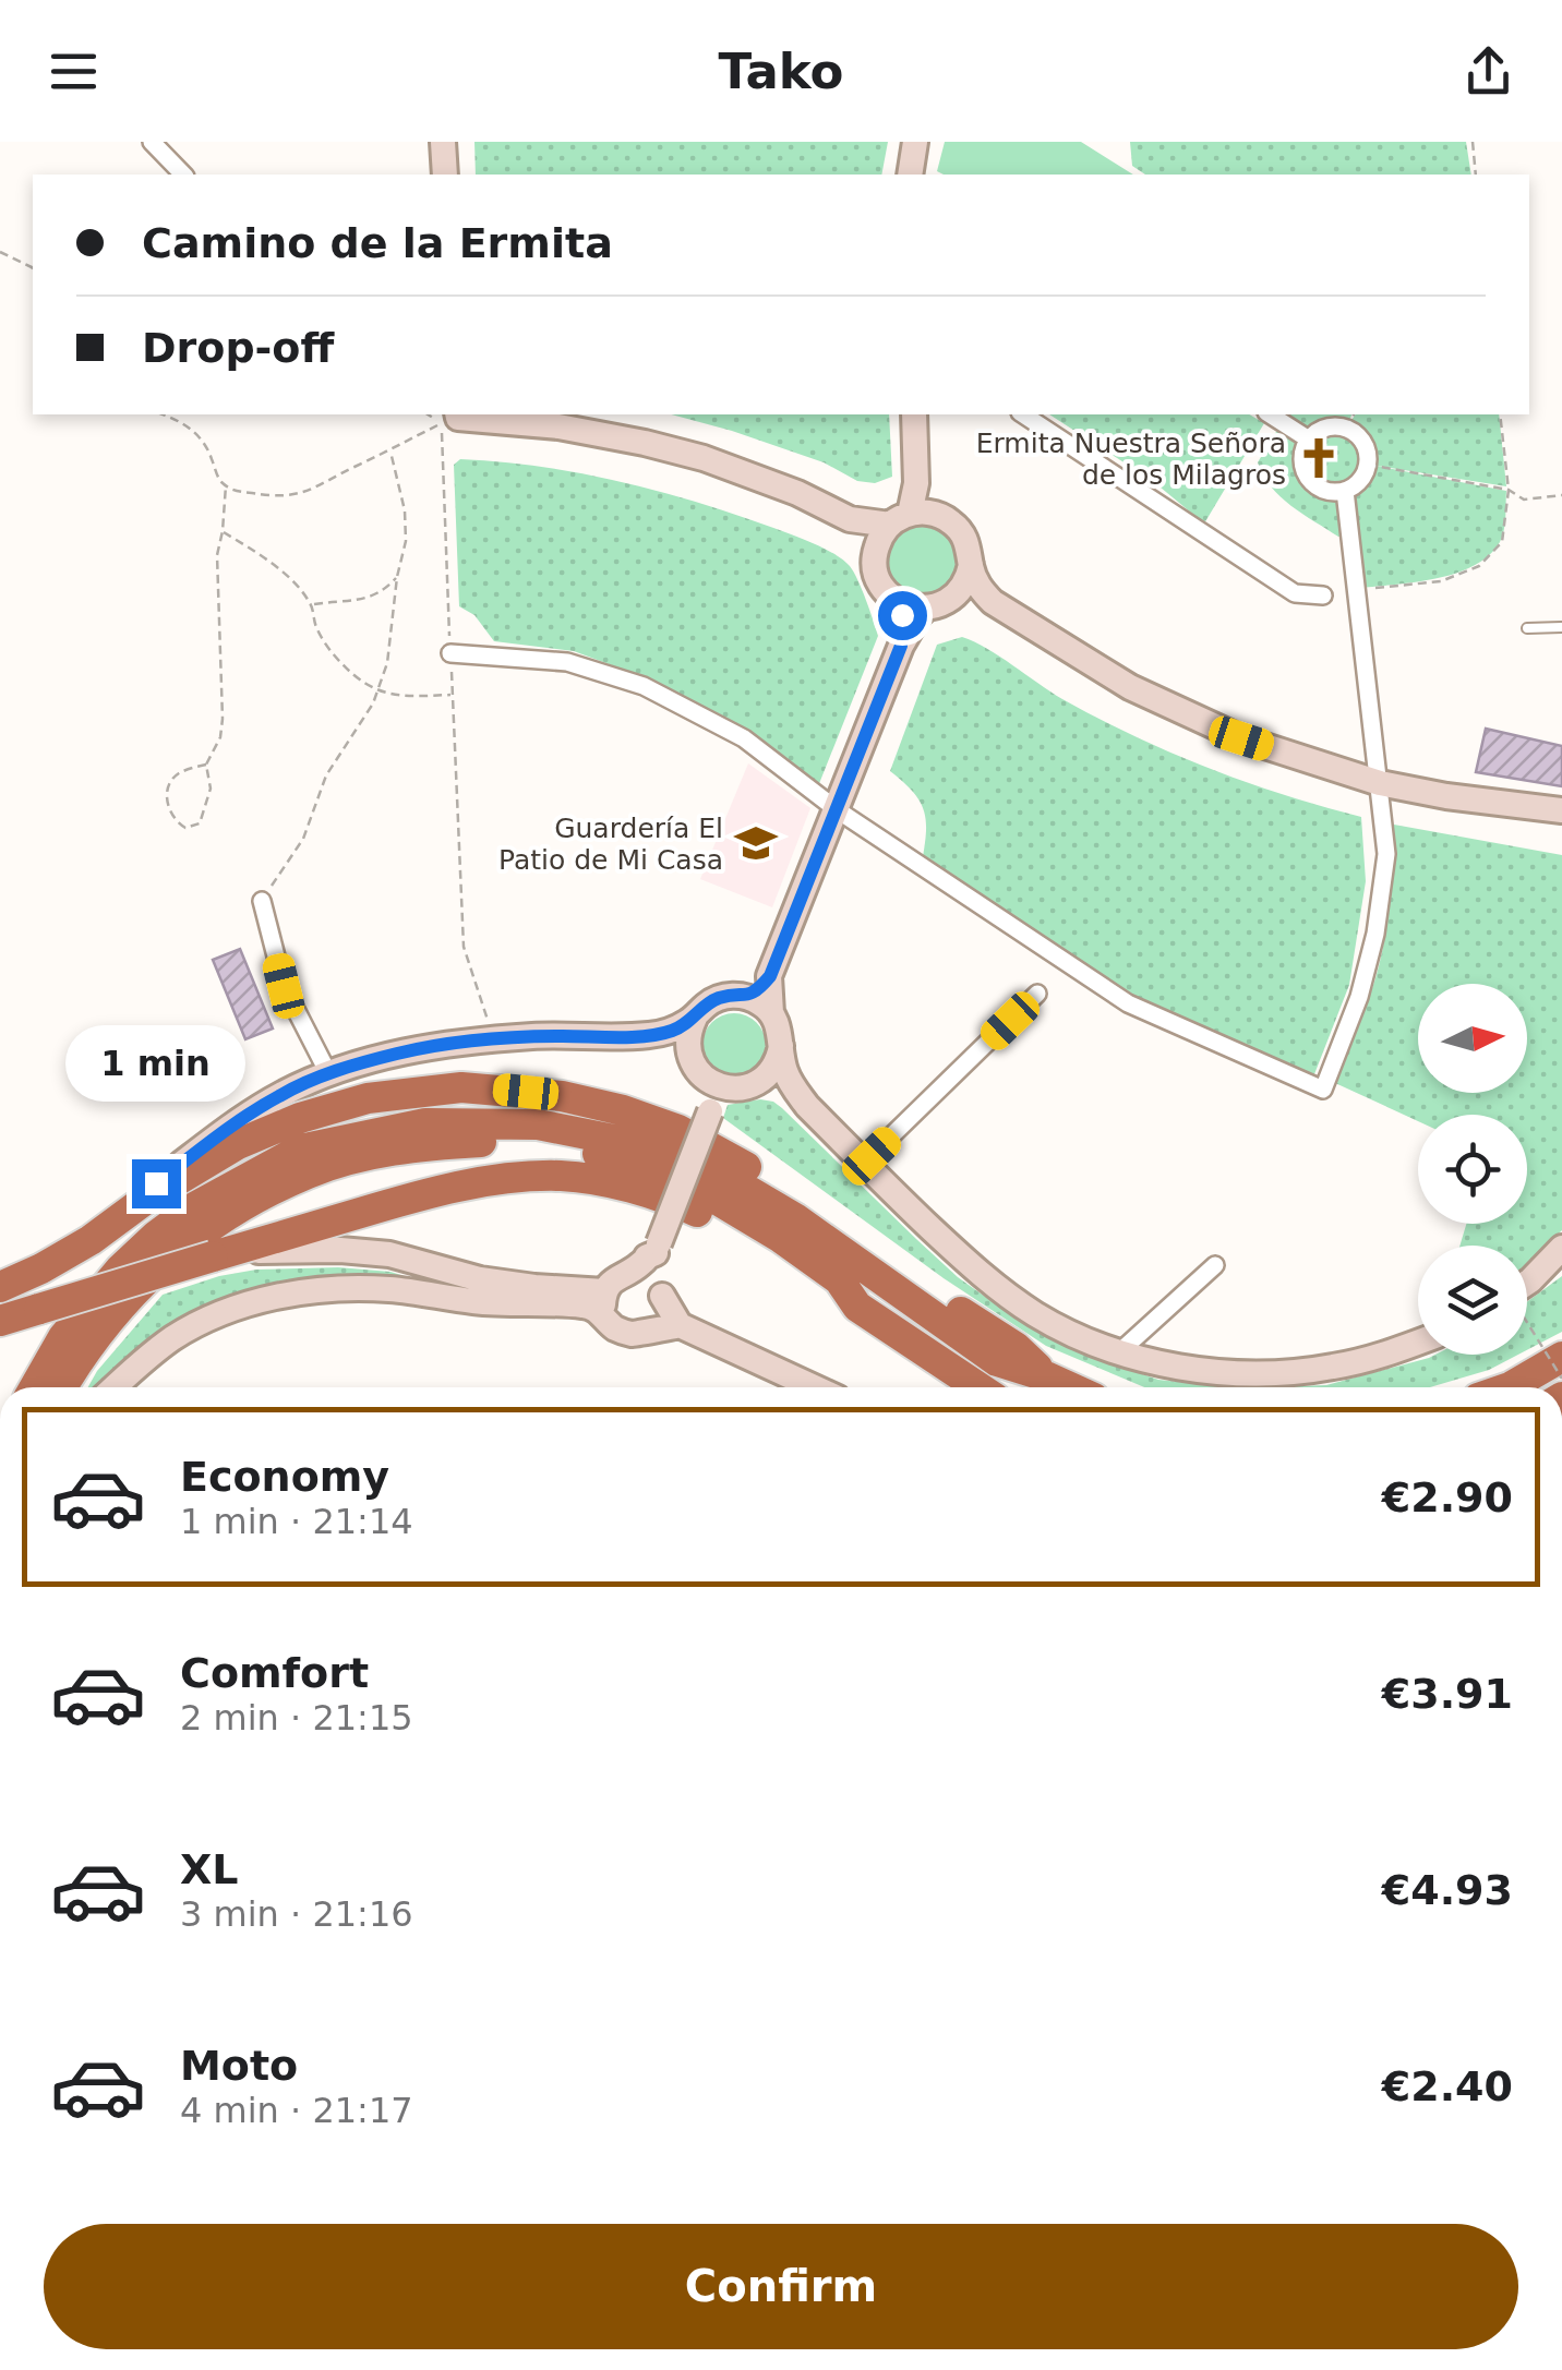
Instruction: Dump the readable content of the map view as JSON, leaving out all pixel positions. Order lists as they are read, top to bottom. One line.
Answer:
{"places":{"church":["Ermita Nuestra Señora de los Milagros"],"school or university":["Guardería El Patio de Mi Casa"]},"north":"right","page":{"header":"Tako","banner":["Camino de la Ermita","Drop-off"],"bubble":"1 min","list":[{"name":"Economy","note":"1 min · 21:14","value":"€2.90"},{"name":"Comfort","note":"2 min · 21:15","value":"€3.91"},{"name":"XL","note":"3 min · 21:16","value":"€4.93"},{"name":"Moto","note":"4 min · 21:17","value":"€2.40"}],"buttons":"Confirm"}}
